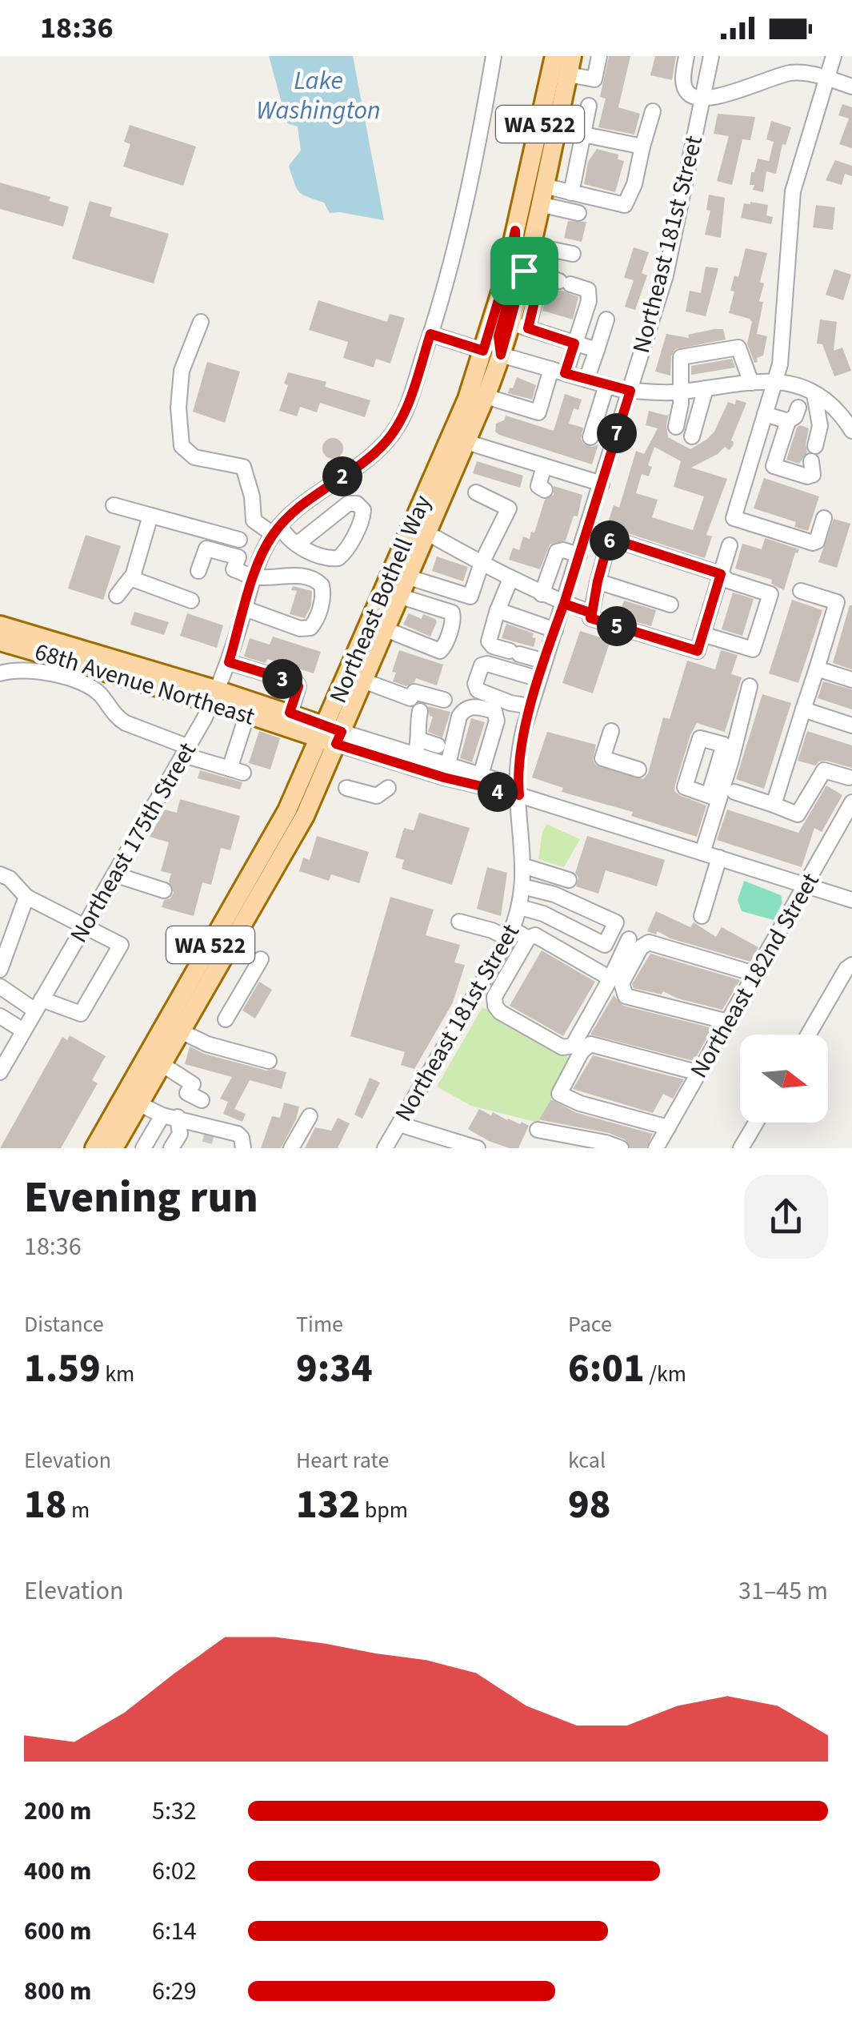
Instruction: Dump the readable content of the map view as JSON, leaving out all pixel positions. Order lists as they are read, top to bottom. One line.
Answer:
{"streets":{"main road":["WA 522","Northeast Bothell Way","68th Avenue Northeast"],"street":["Northeast 181st Street","Northeast 175th Street","Northeast 182nd Street"]},"crossings":[["WA 522","Northeast Bothell Way"],["Northeast 181st Street","68th Avenue Northeast"],["Northeast Bothell Way","68th Avenue Northeast"],["68th Avenue Northeast","Northeast 175th Street"],["68th Avenue Northeast","Northeast 182nd Street"]],"water":["Lake Washington"],"north":"right","page":{"status":"18:36","pins":["7","2","6","5","3","4"],"heading":["Evening run","18:36"],"stats":[["Distance","1.59 km"],["Time","9:34"],["Pace","6:01 /km"],["Elevation","18 m"],["Heart rate","132 bpm"],["kcal","98"]],"chart":["Elevation","31–45 m"],"list":[{"name":"200 m","note":"5:32"},{"name":"400 m","note":"6:02"},{"name":"600 m","note":"6:14"},{"name":"800 m","note":"6:29"}]}}
